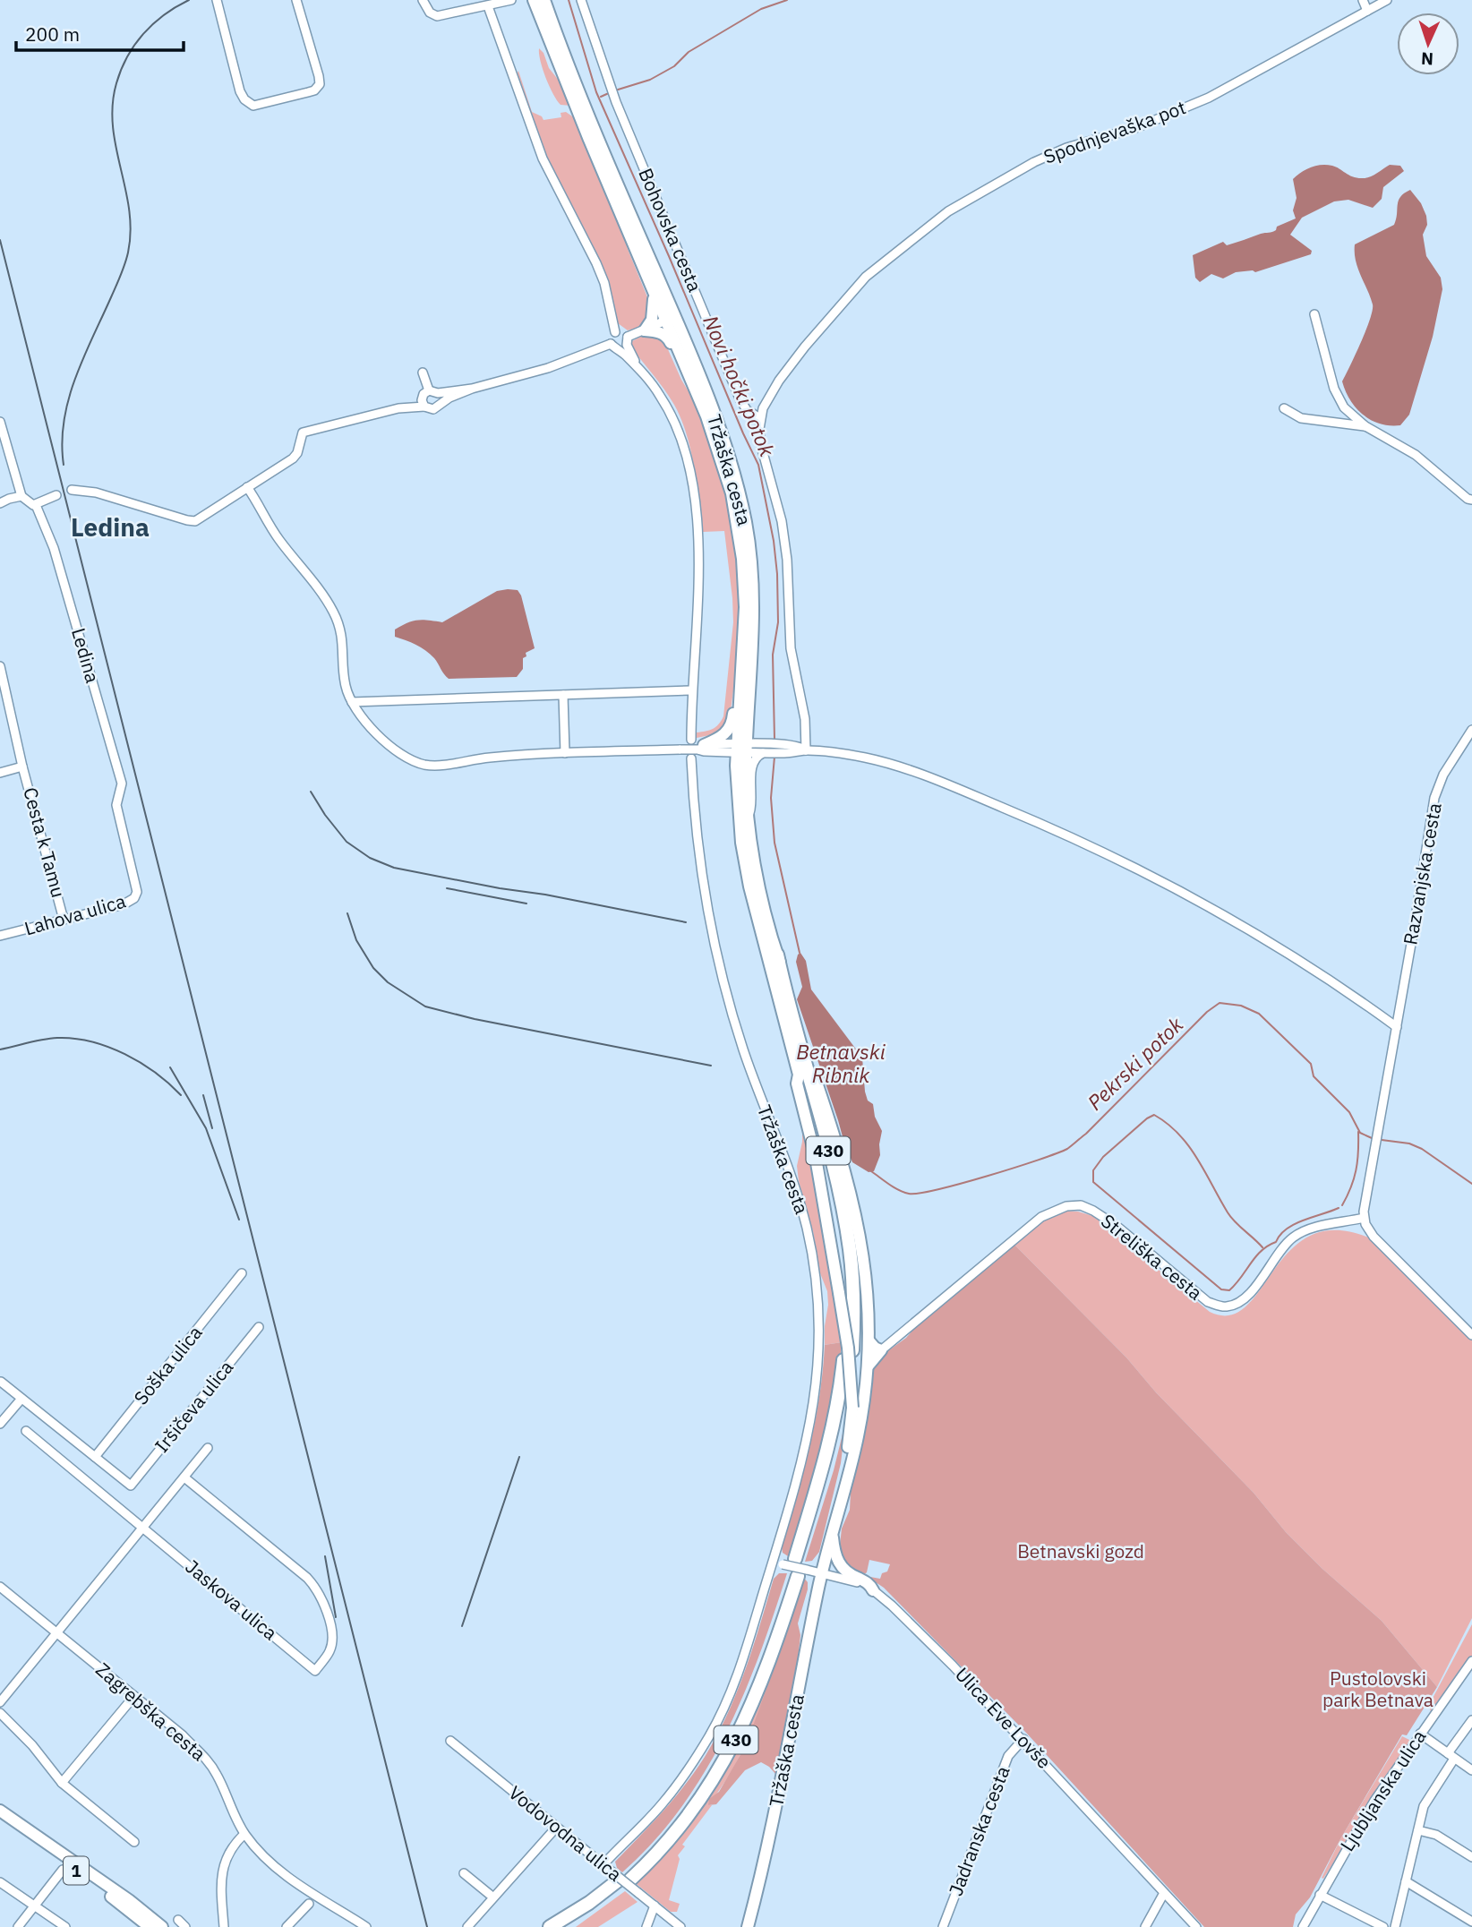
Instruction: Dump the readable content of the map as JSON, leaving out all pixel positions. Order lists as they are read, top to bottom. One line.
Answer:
{"streets":{"highway":["430"],"main road":["Tržaška cesta","1"],"street":["Spodnjevaška pot","Bohovska cesta","Ledina","Cesta k Tamu","Razvanjska cesta","Lahova ulica","Streliška cesta","Soška ulica","Iršičeva ulica","Jaskova ulica","Zagrebška cesta","Ulica Eve Lovše","Ljubljanska ulica","Jadranska cesta","Vodovodna ulica"]},"crossings":[["Spodnjevaška pot","Bohovska cesta"],["Tržaška cesta","430"],["Tržaška cesta","Ulica Eve Lovše"],["Tržaška cesta","Vodovodna ulica"],["Ledina","Lahova ulica"],["Cesta k Tamu","Lahova ulica"],["430","Vodovodna ulica"],["Soška ulica","Iršičeva ulica"],["Ulica Eve Lovše","Jadranska cesta"]],"districts":["Ledina"],"water":["Novi hočki potok","Betnavski Ribnik","Pekrski potok"],"parks":["Betnavski gozd","Pustolovski park Betnava"],"scale_bar":"200 m","north":"bottom"}
